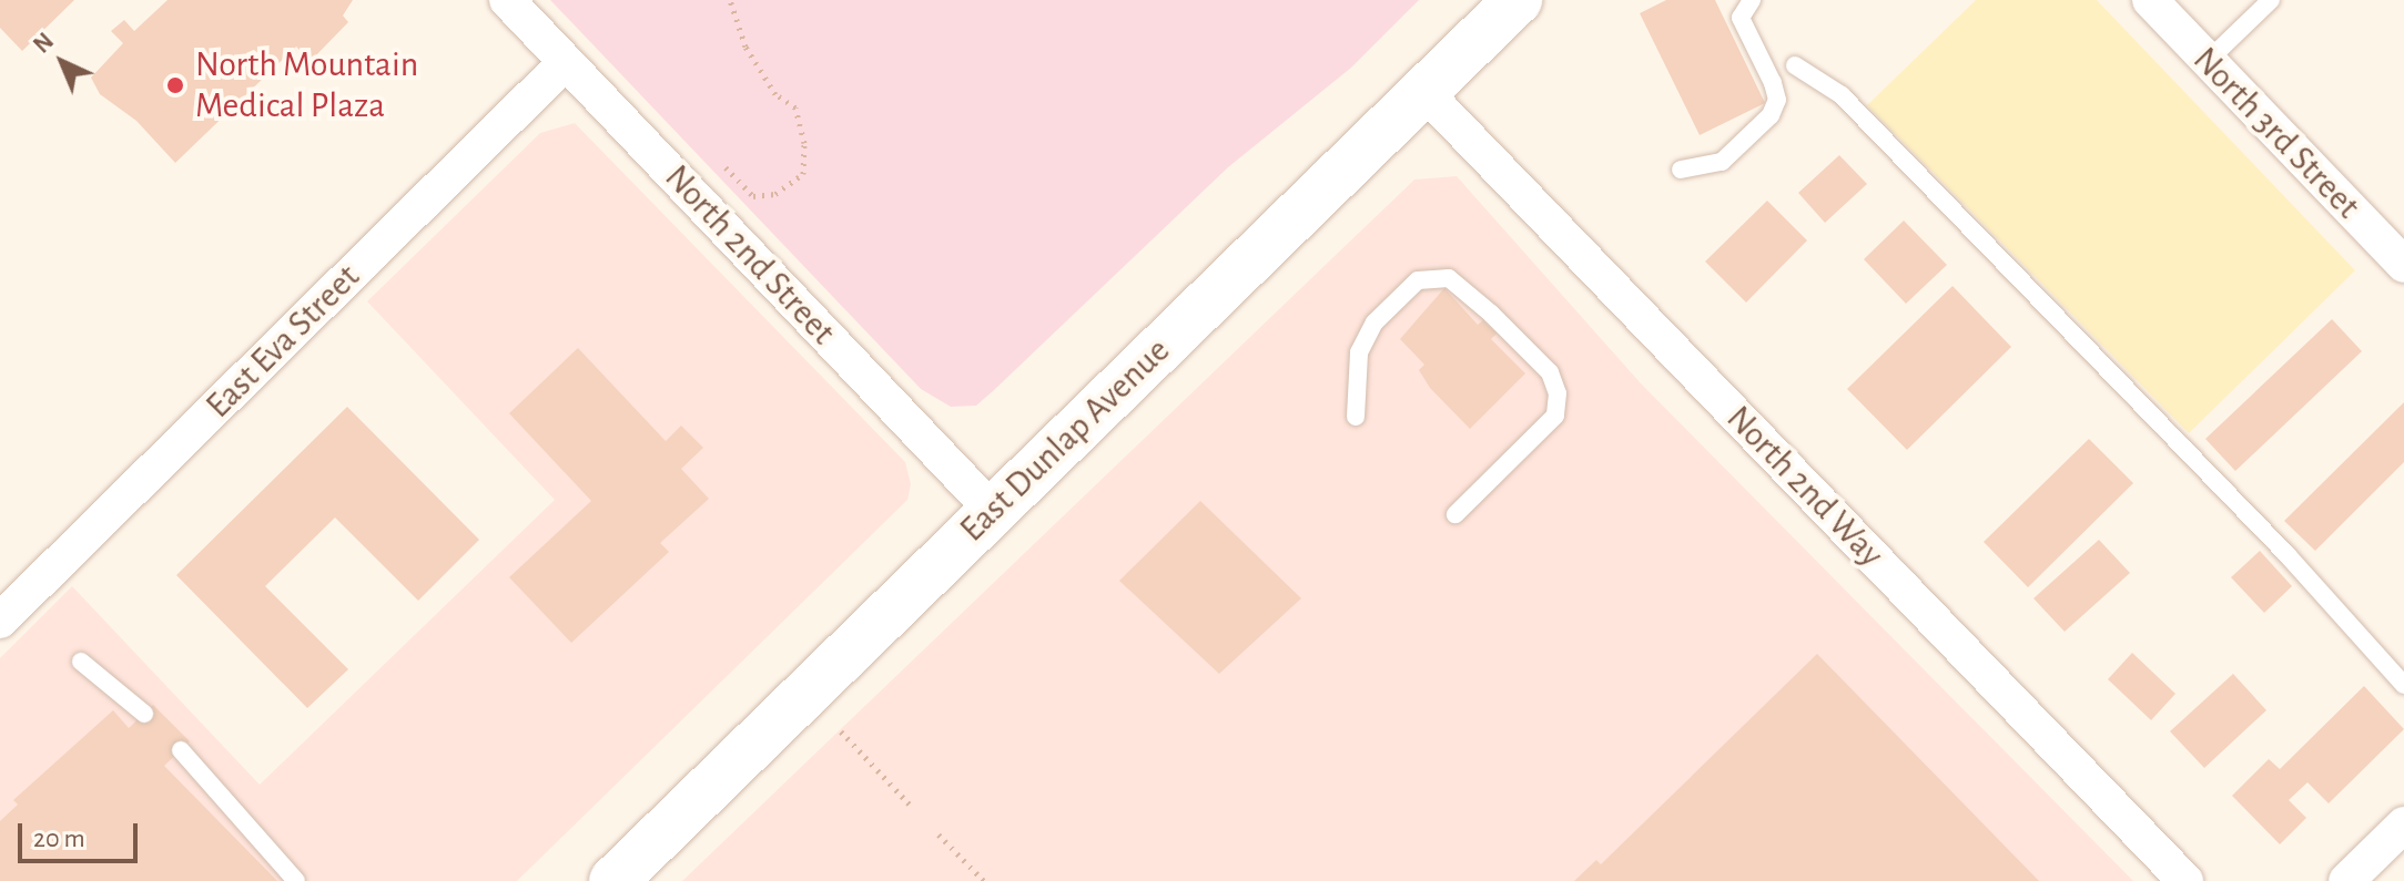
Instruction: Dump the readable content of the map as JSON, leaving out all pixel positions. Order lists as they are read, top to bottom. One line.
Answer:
{"streets":{"main road":["East Dunlap Avenue"],"street":["North 3rd Street","North 2nd Street","East Eva Street","North 2nd Way"]},"crossings":[["North 2nd Street","East Eva Street"],["North 2nd Street","East Dunlap Avenue"],["East Dunlap Avenue","North 2nd Way"]],"places":["North Mountain Medical Plaza"],"scale_bar":"20 m","north":"top left"}
